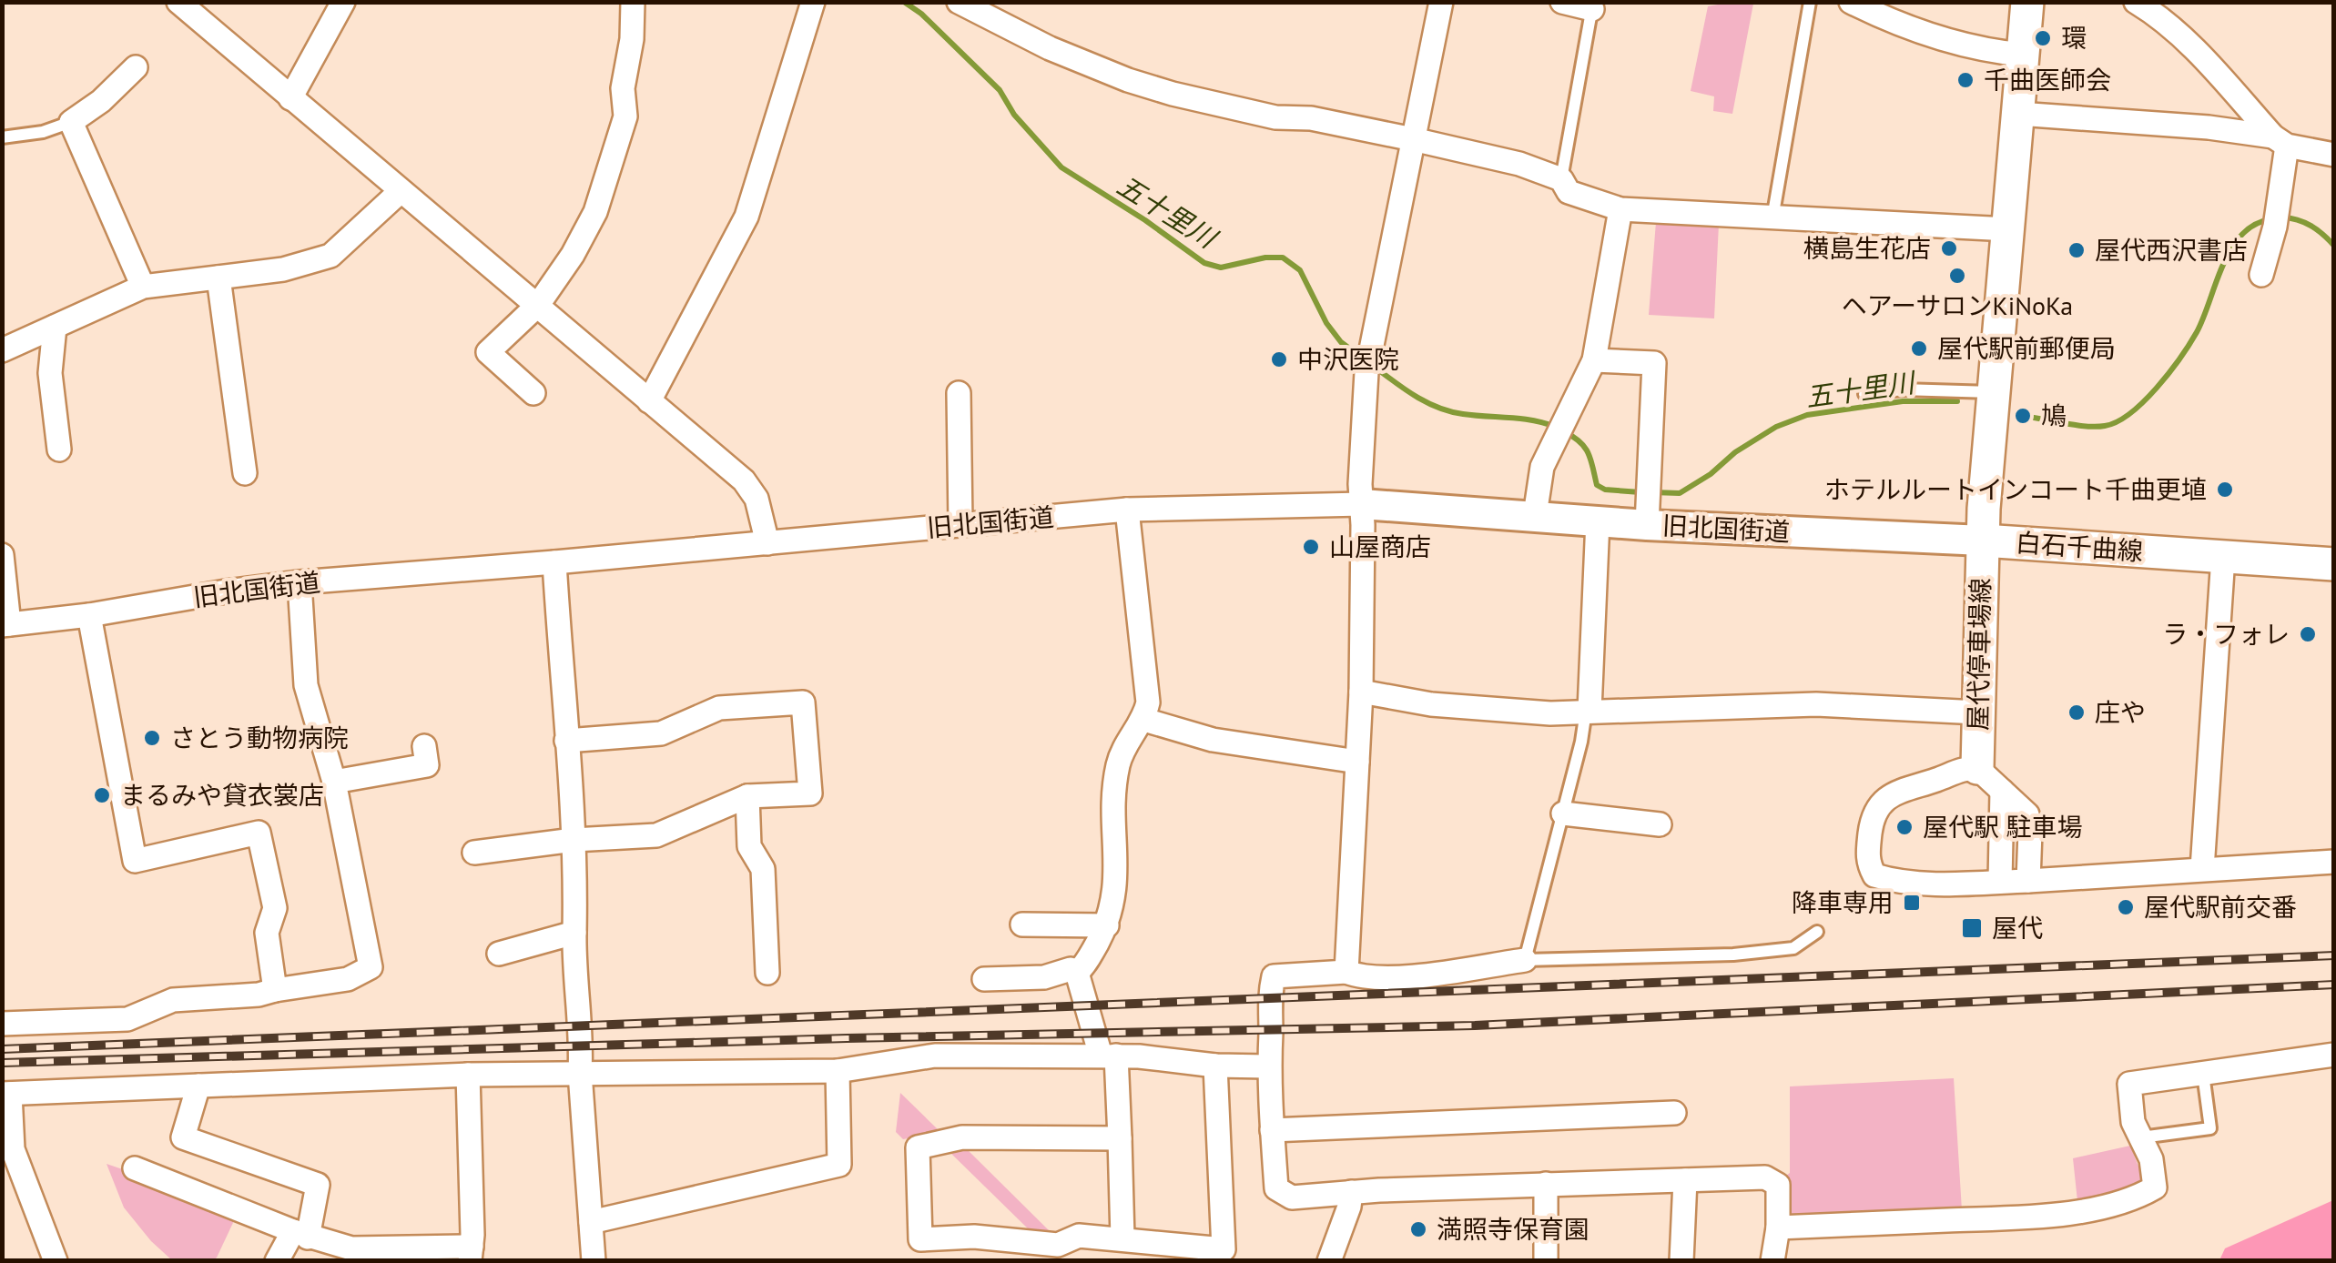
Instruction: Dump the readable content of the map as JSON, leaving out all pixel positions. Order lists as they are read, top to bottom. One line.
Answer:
{"streets":{"main road":["白石千曲線","屋代停車場線"],"street":["旧北国街道"]},"crossings":[["旧北国街道","白石千曲線"],["旧北国街道","屋代停車場線"],["白石千曲線","屋代停車場線"]],"water":["五十里川"],"places":{"other":["環","千曲医師会","横島生花店","屋代西沢書店","ヘアーサロンKiNoKa","屋代駅前郵便局","中沢医院","鳩","ホテルルートインコート千曲更埴","山屋商店","ラ・フォレ","庄や","さとう動物病院","まるみや貸衣裳店","屋代駅 駐車場","屋代駅前交番","満照寺保育園"],"transit":["降車専用","屋代"]}}
